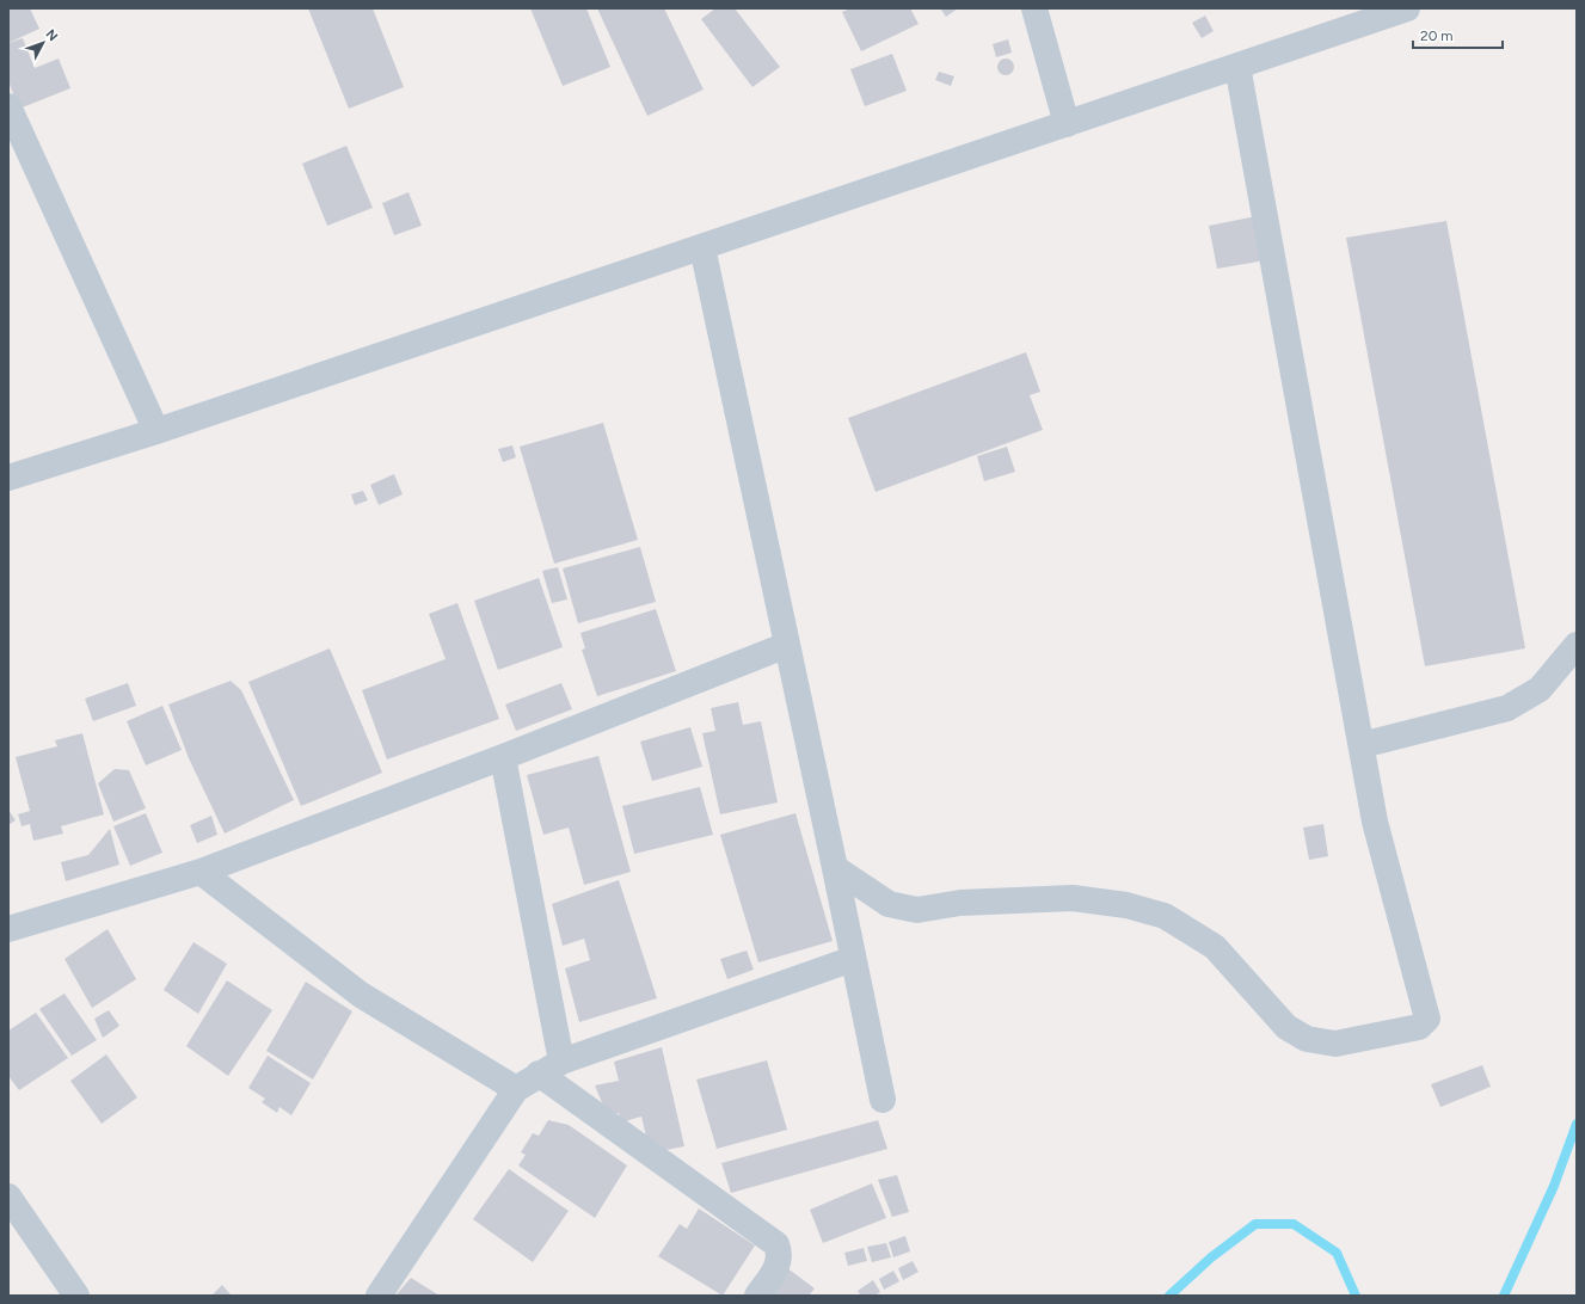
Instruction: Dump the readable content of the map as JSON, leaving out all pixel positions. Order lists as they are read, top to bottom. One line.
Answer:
{"scale_bar":"20 m","north":"top right"}
